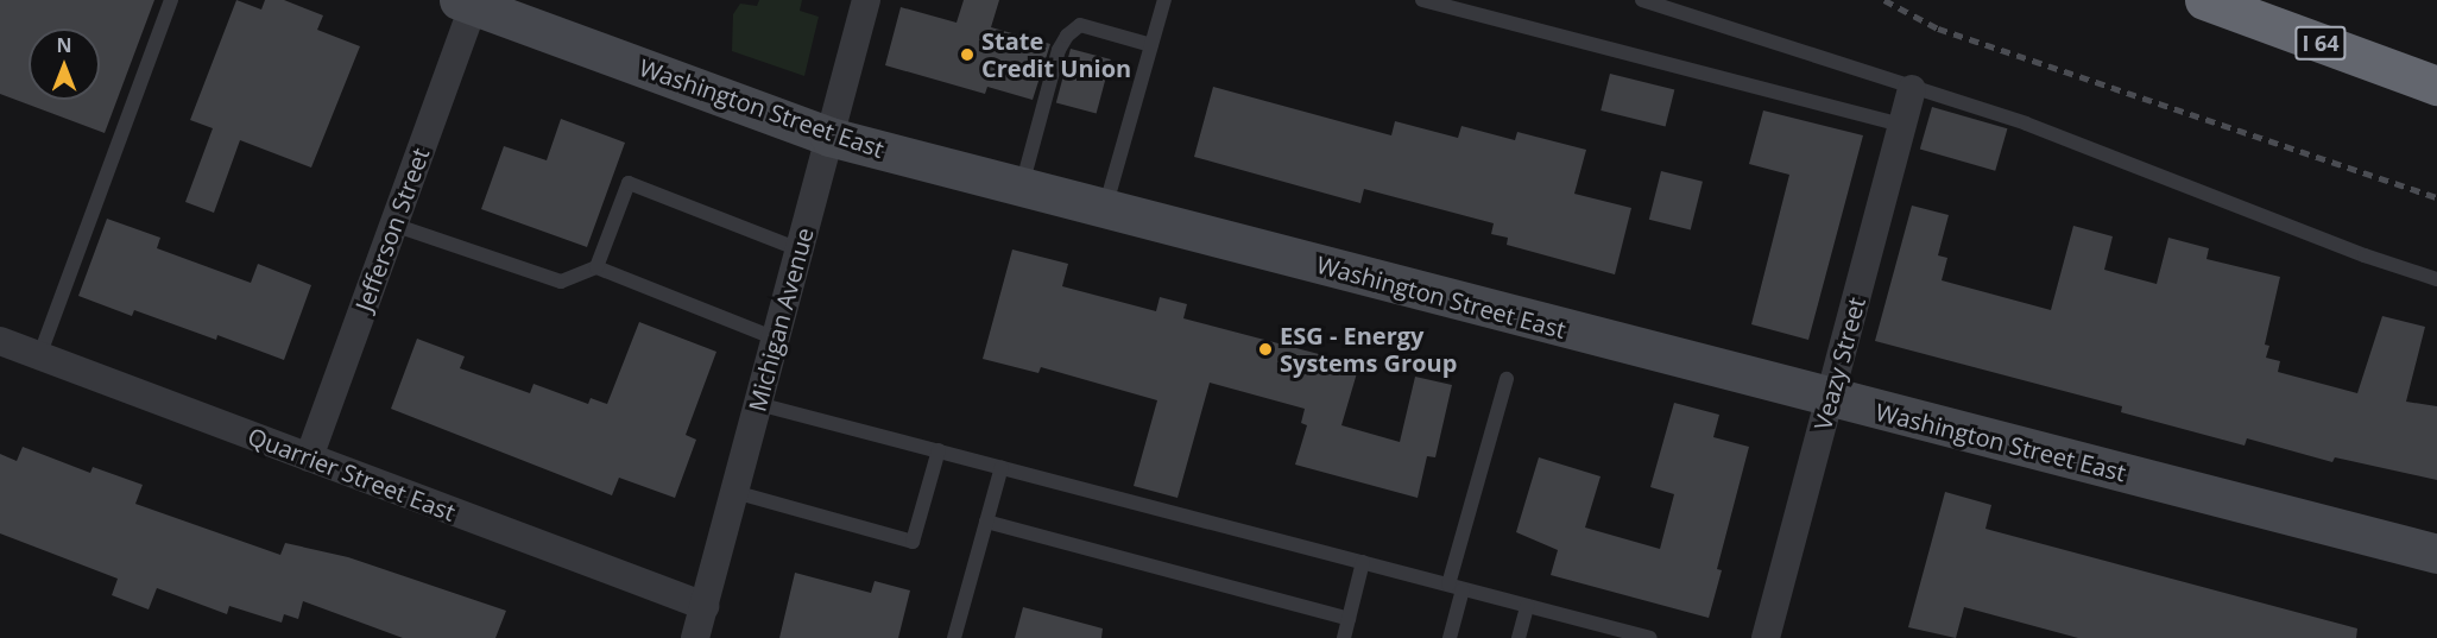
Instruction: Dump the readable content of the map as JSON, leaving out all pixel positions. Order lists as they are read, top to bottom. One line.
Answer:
{"streets":{"highway":["I 64"],"street":["Washington Street East","Jefferson Street","Michigan Avenue","Veazy Street","Quarrier Street East"]},"crossings":[["Washington Street East","Jefferson Street"],["Washington Street East","Michigan Avenue"],["Washington Street East","Veazy Street"],["Jefferson Street","Quarrier Street East"],["Michigan Avenue","Quarrier Street East"]],"places":["State Credit Union","ESG - Energy Systems Group"],"north":"top"}
